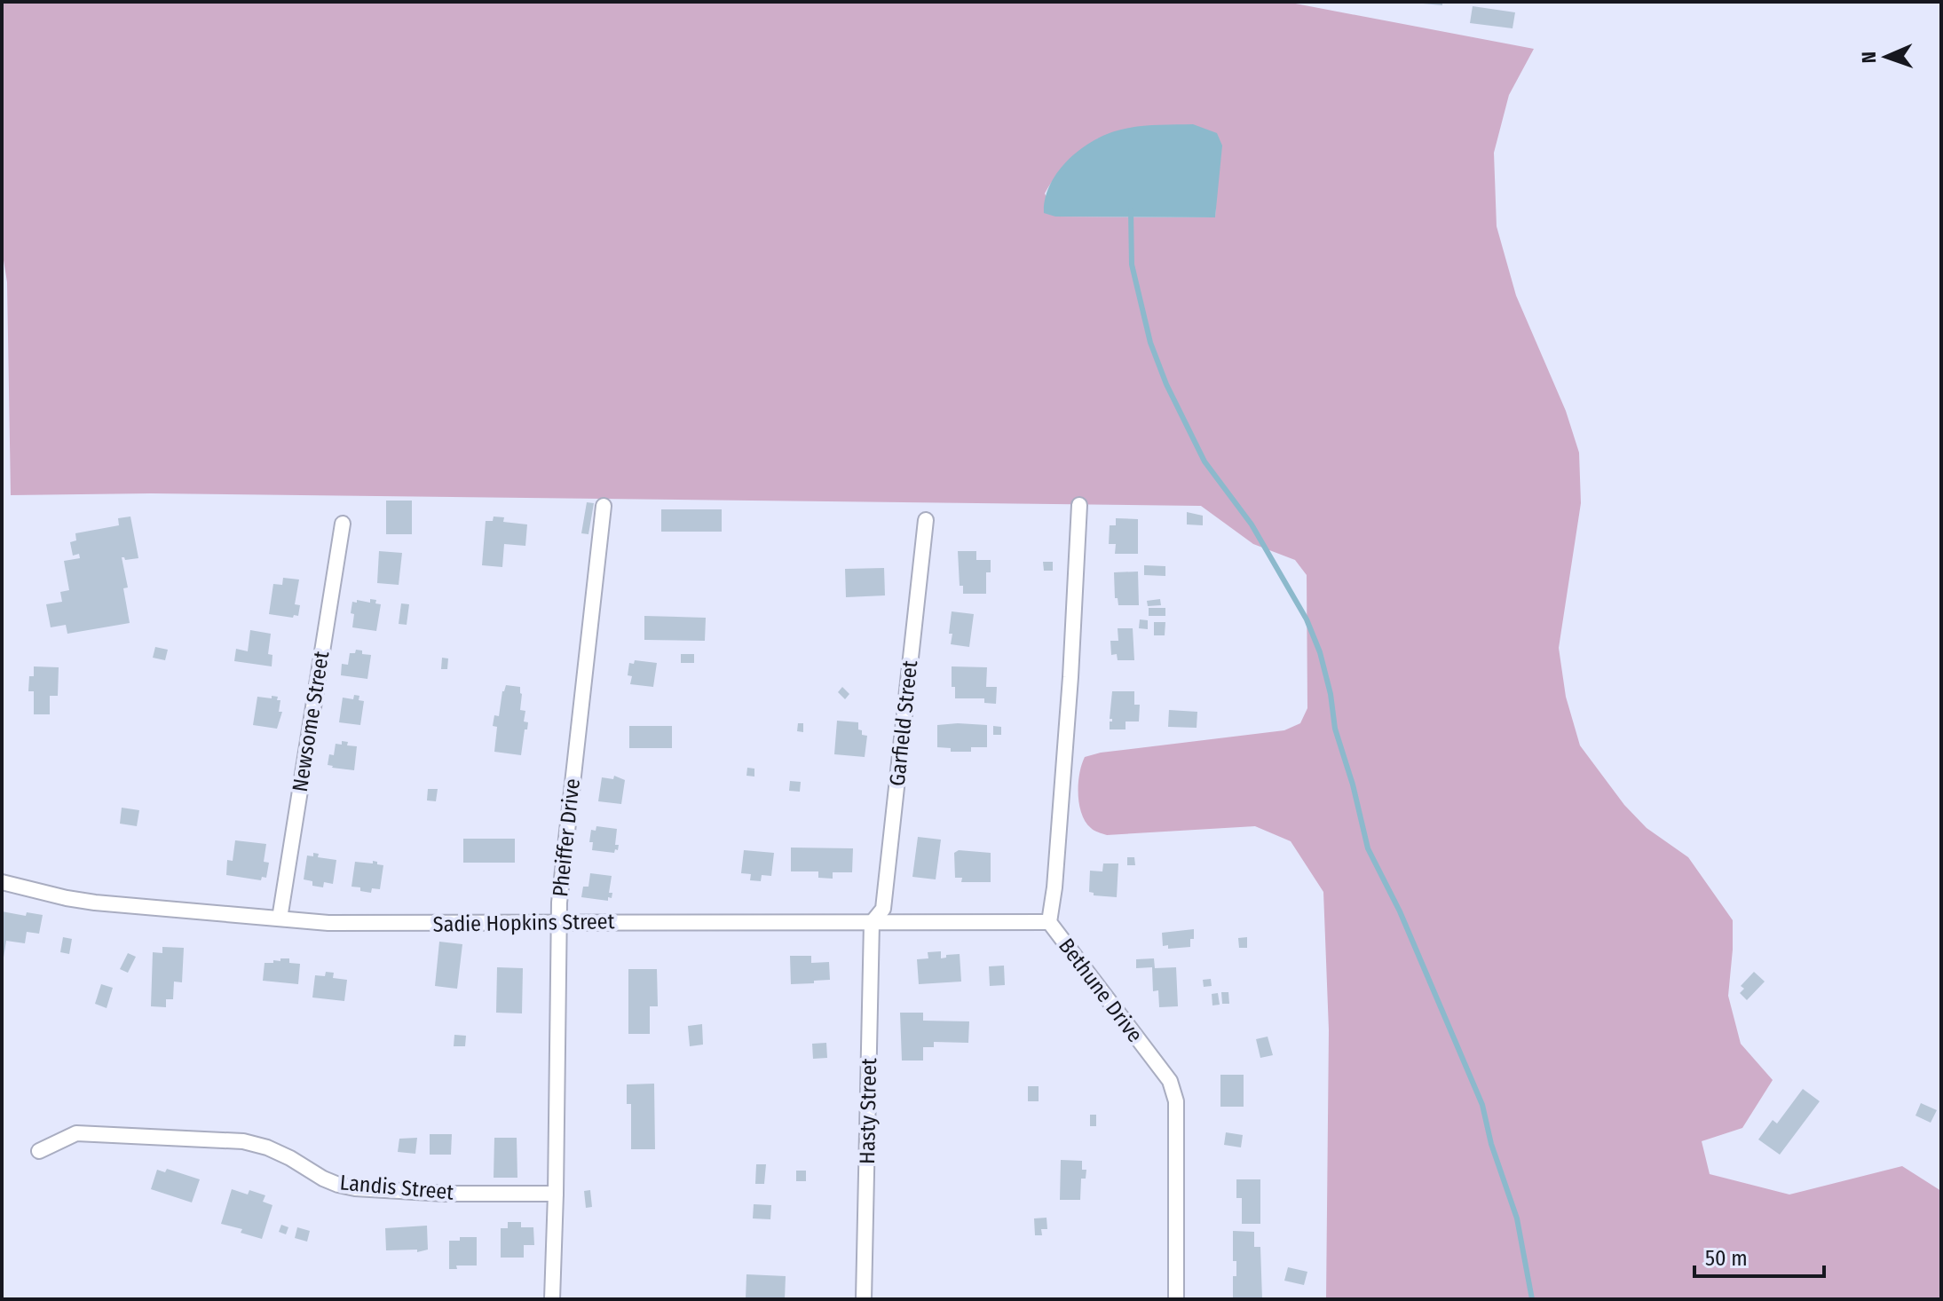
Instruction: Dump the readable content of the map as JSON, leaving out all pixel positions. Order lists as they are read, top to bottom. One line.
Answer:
{"streets":{"street":["Newsome Street","Garfield Street","Pheiffer Drive","Sadie Hopkins Street","Bethune Drive","Hasty Street","Landis Street"]},"crossings":[["Newsome Street","Sadie Hopkins Street"],["Garfield Street","Sadie Hopkins Street"],["Garfield Street","Hasty Street"],["Pheiffer Drive","Sadie Hopkins Street"],["Pheiffer Drive","Landis Street"],["Sadie Hopkins Street","Bethune Drive"],["Sadie Hopkins Street","Hasty Street"]],"scale_bar":"50 m","north":"left"}
